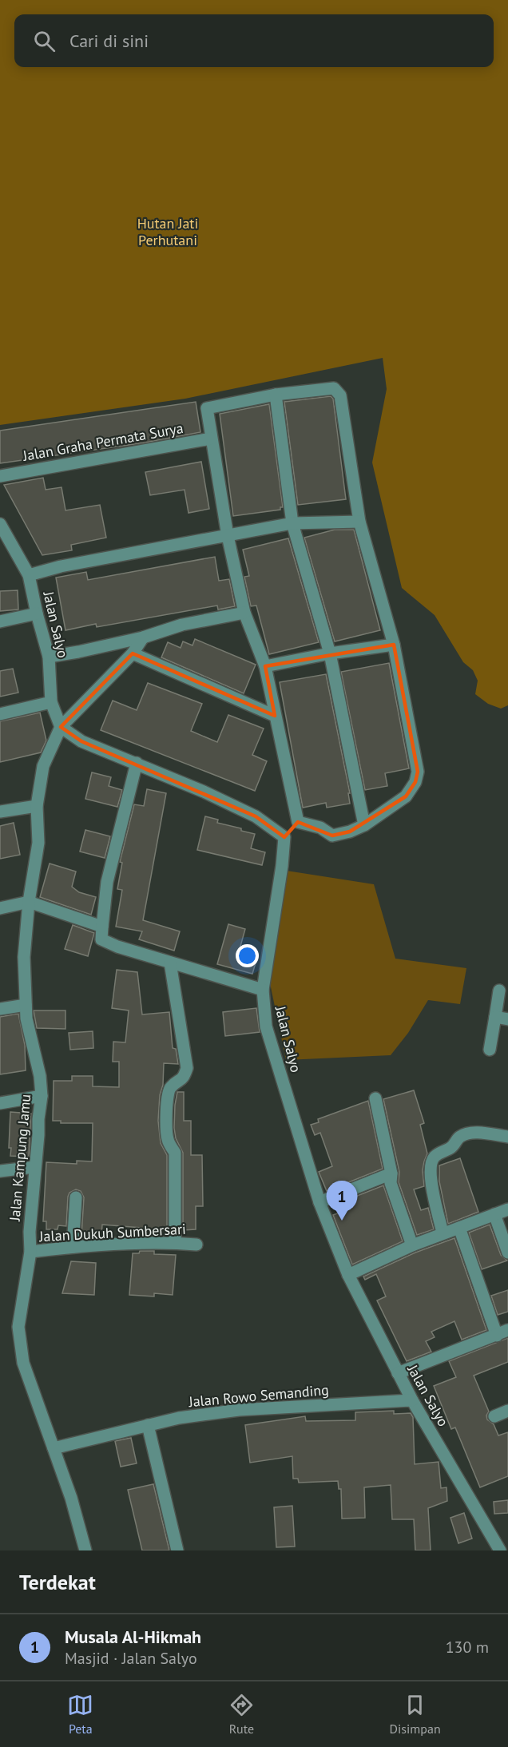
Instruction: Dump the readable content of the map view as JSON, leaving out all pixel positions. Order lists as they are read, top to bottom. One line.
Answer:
{"streets":{"street":["Jalan Graha Permata Surya","Jalan Salyo","Jalan Kampung Jamu","Jalan Dukuh Sumbersari","Jalan Rowo Semanding"]},"crossings":[["Jalan Salyo","Jalan Kampung Jamu"],["Jalan Salyo","Jalan Rowo Semanding"],["Jalan Kampung Jamu","Jalan Dukuh Sumbersari"],["Jalan Kampung Jamu","Jalan Rowo Semanding"]],"parks":["Hutan Jati Perhutani"],"page":{"search":"Cari di sini","pins":"1","heading":"Terdekat","list":[{"mark":"1","name":"Musala Al-Hikmah","note":"Masjid · Jalan Salyo","value":"130 m"}],"nav":["Peta","Rute","Disimpan"]}}
